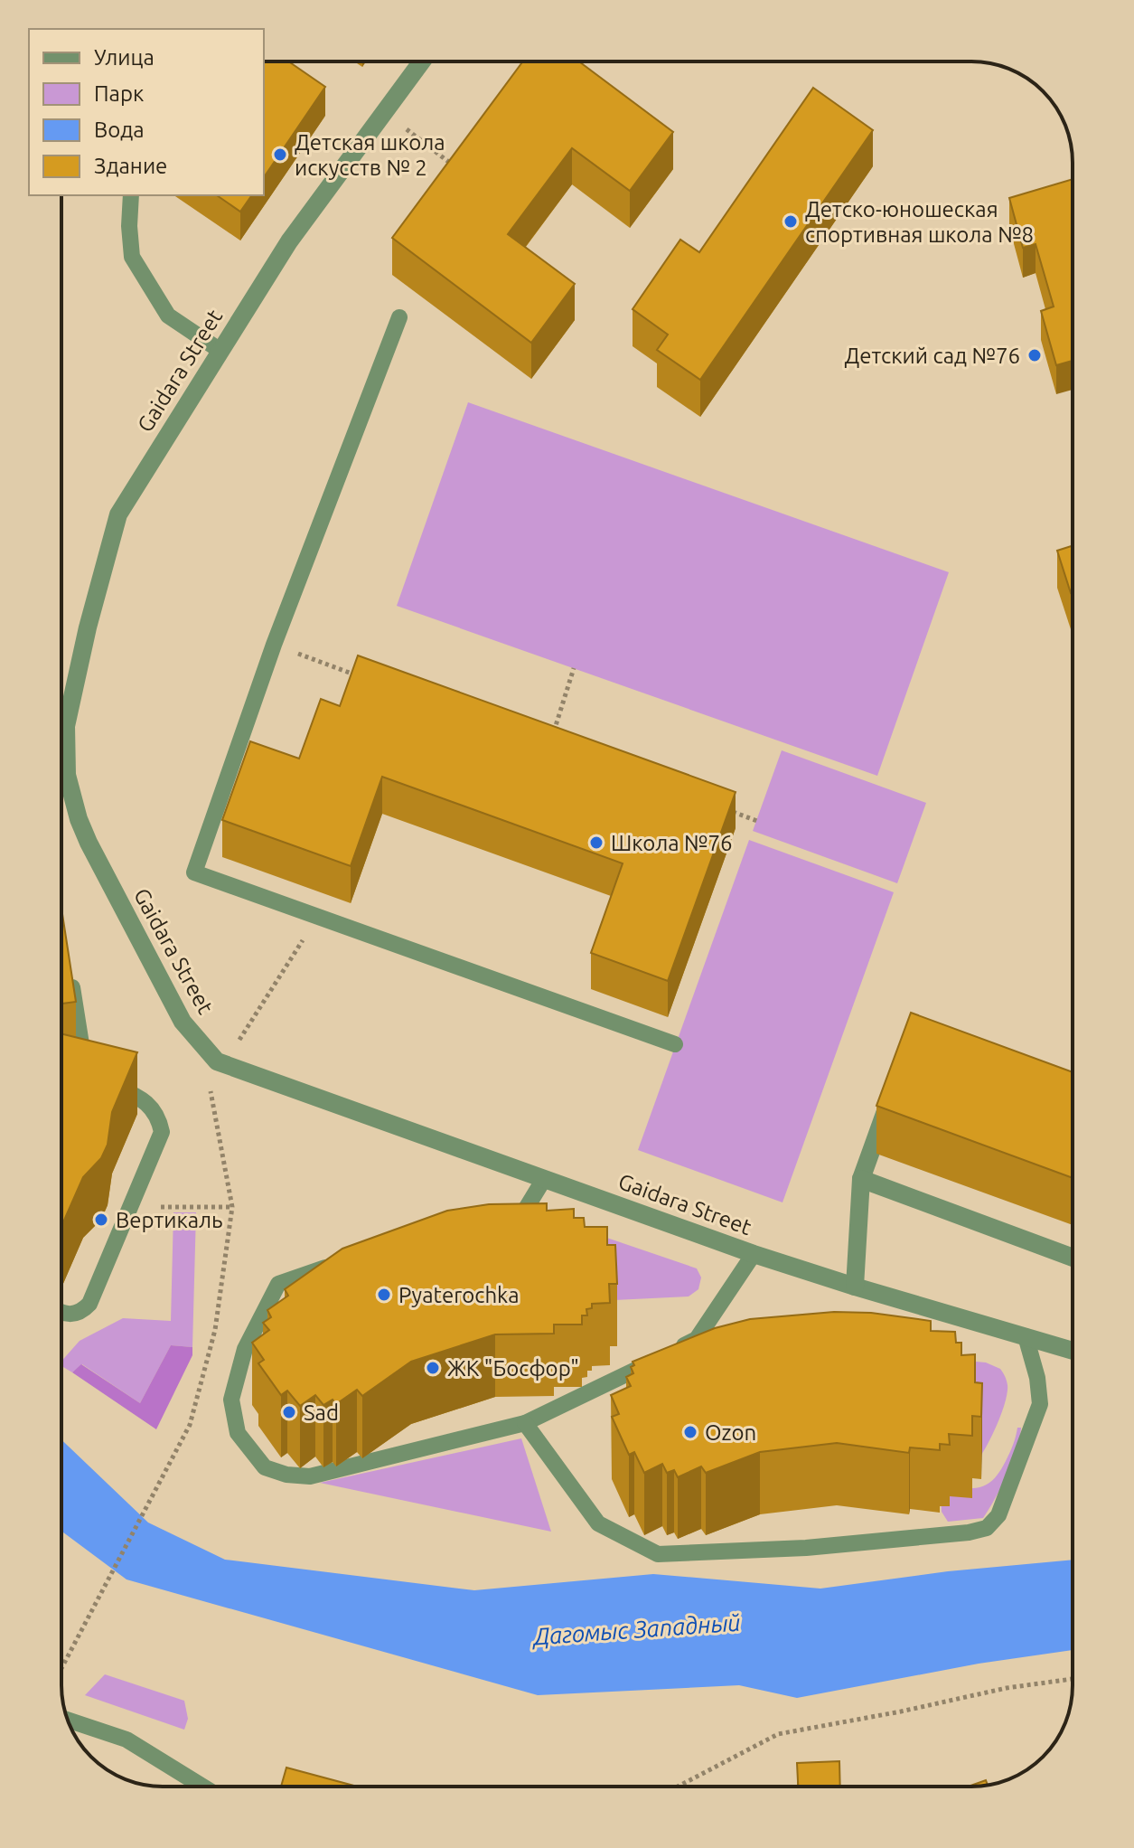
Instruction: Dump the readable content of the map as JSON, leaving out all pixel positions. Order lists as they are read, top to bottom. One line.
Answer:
{"streets":{"street":["Gaidara Street"]},"water":["Дагомыс Западный"],"places":["Детская школа искусств № 2","Детско-юношеская спортивная школа №8","Детский сад №76","Школа №76","Вертикаль","Pyaterochka","ЖК \"Босфор\"","Sad","Ozon"],"legend":["Улица","Парк","Вода","Здание"]}
